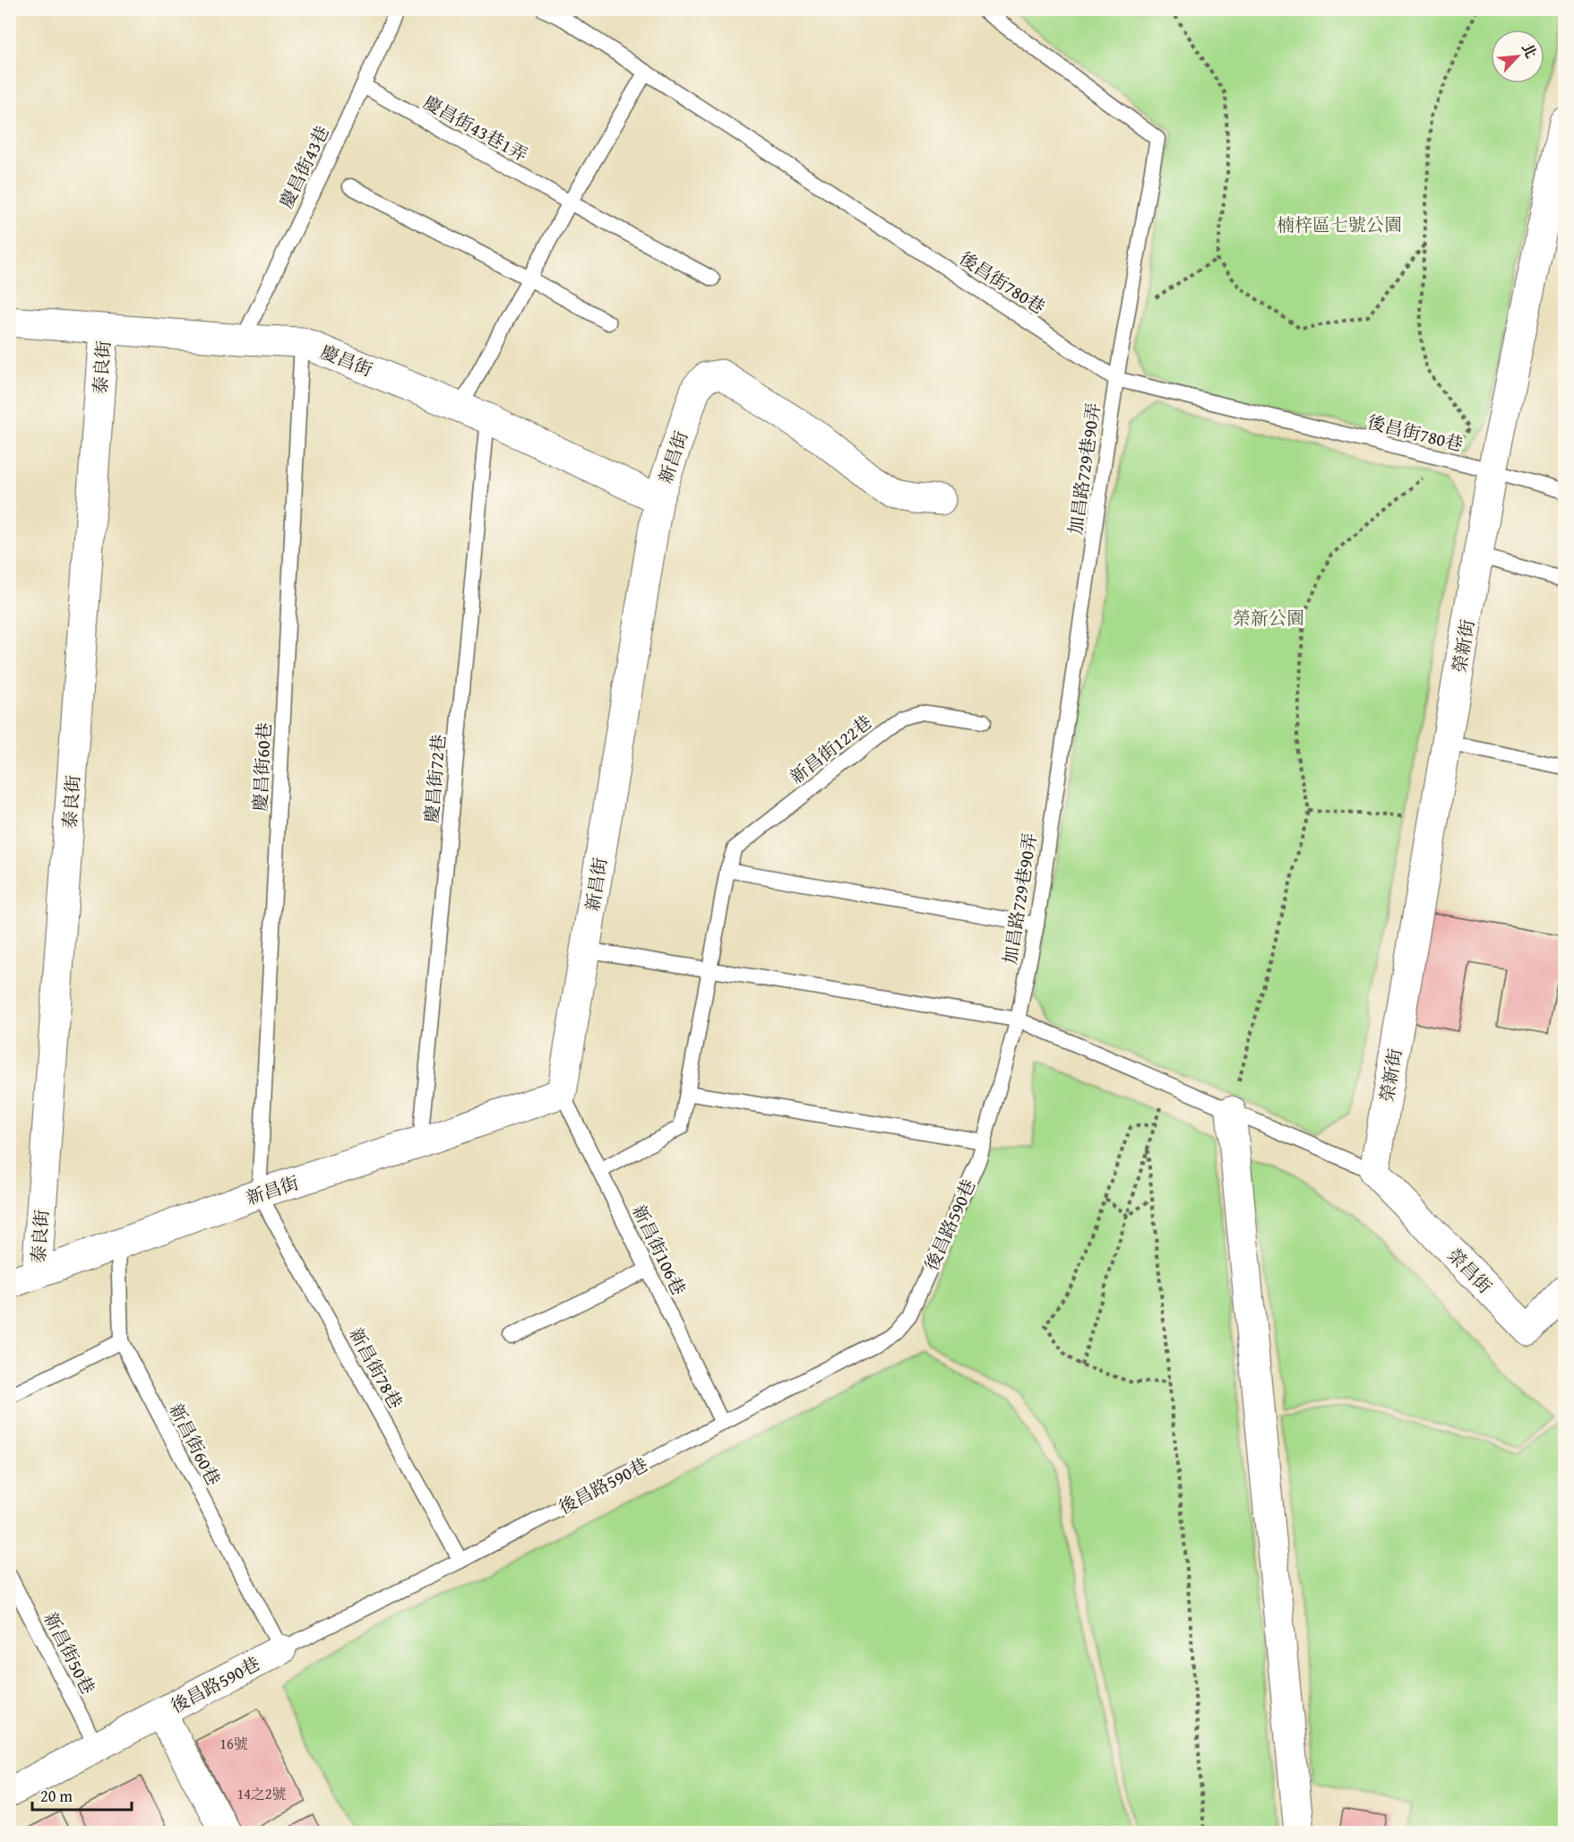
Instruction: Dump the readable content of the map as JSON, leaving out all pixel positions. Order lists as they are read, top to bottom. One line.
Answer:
{"streets":{"street":["慶昌街","泰良街","新昌街","榮新街","後昌路590巷","榮昌街"],"lane":["慶昌街43巷1弄","慶昌街43巷","後昌街780巷","加昌路729巷90弄","新昌街122巷","慶昌街60巷","慶昌街72巷","新昌街106巷","新昌街78巷","新昌街60巷","新昌街50巷"]},"crossings":[["慶昌街43巷1弄","慶昌街43巷"],["慶昌街43巷","慶昌街"],["後昌街780巷","加昌路729巷90弄"],["後昌街780巷","榮新街"],["慶昌街","泰良街"],["慶昌街","新昌街"],["慶昌街","慶昌街60巷"],["慶昌街","慶昌街72巷"],["泰良街","新昌街"],["新昌街","慶昌街60巷"],["新昌街","慶昌街72巷"],["新昌街","新昌街106巷"],["新昌街","新昌街78巷"],["新昌街","新昌街60巷"],["加昌路729巷90弄","後昌路590巷"],["榮新街","榮昌街"],["新昌街122巷","新昌街106巷"],["慶昌街60巷","新昌街78巷"],["後昌路590巷","新昌街106巷"],["後昌路590巷","新昌街78巷"],["後昌路590巷","新昌街60巷"],["後昌路590巷","新昌街50巷"]],"parks":["楠梓區七號公園","榮新公園"],"house_numbers":["16號","14之2號"],"scale_bar":"20 m","north":"top right"}
